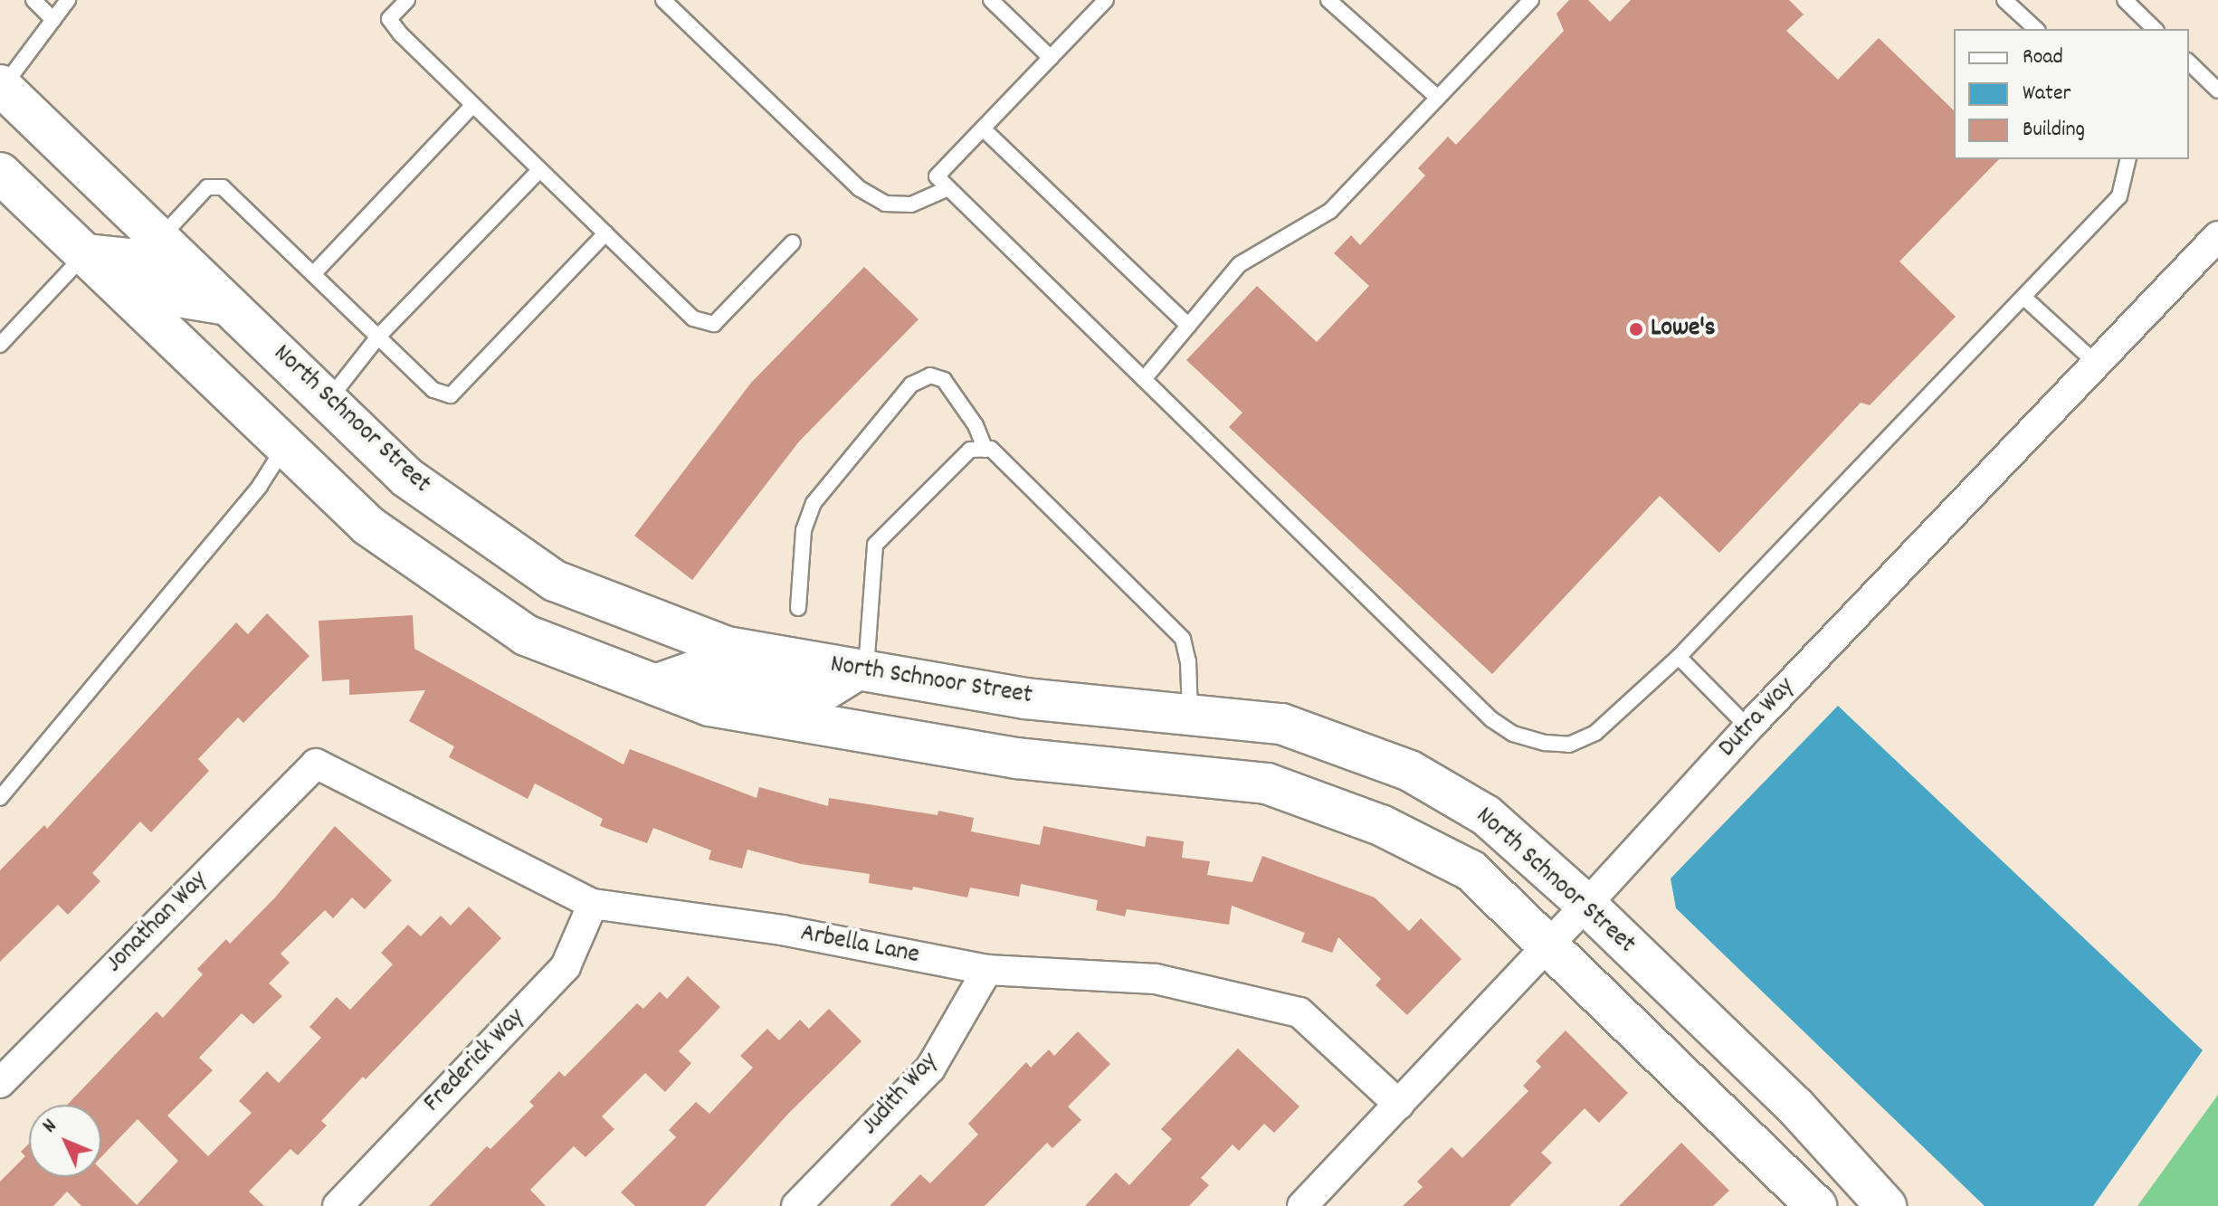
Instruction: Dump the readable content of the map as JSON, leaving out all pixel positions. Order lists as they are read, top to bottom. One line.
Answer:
{"streets":{"street":["North Schnoor Street","Dutra Way","Jonathan Way","Arbella Lane","Frederick Way","Judith Way"]},"crossings":[["North Schnoor Street","Dutra Way"],["Dutra Way","Arbella Lane"],["Jonathan Way","Arbella Lane"],["Arbella Lane","Frederick Way"],["Arbella Lane","Judith Way"]],"places":["Lowe's"],"legend":["Road","Water","Building"],"north":"top left"}
